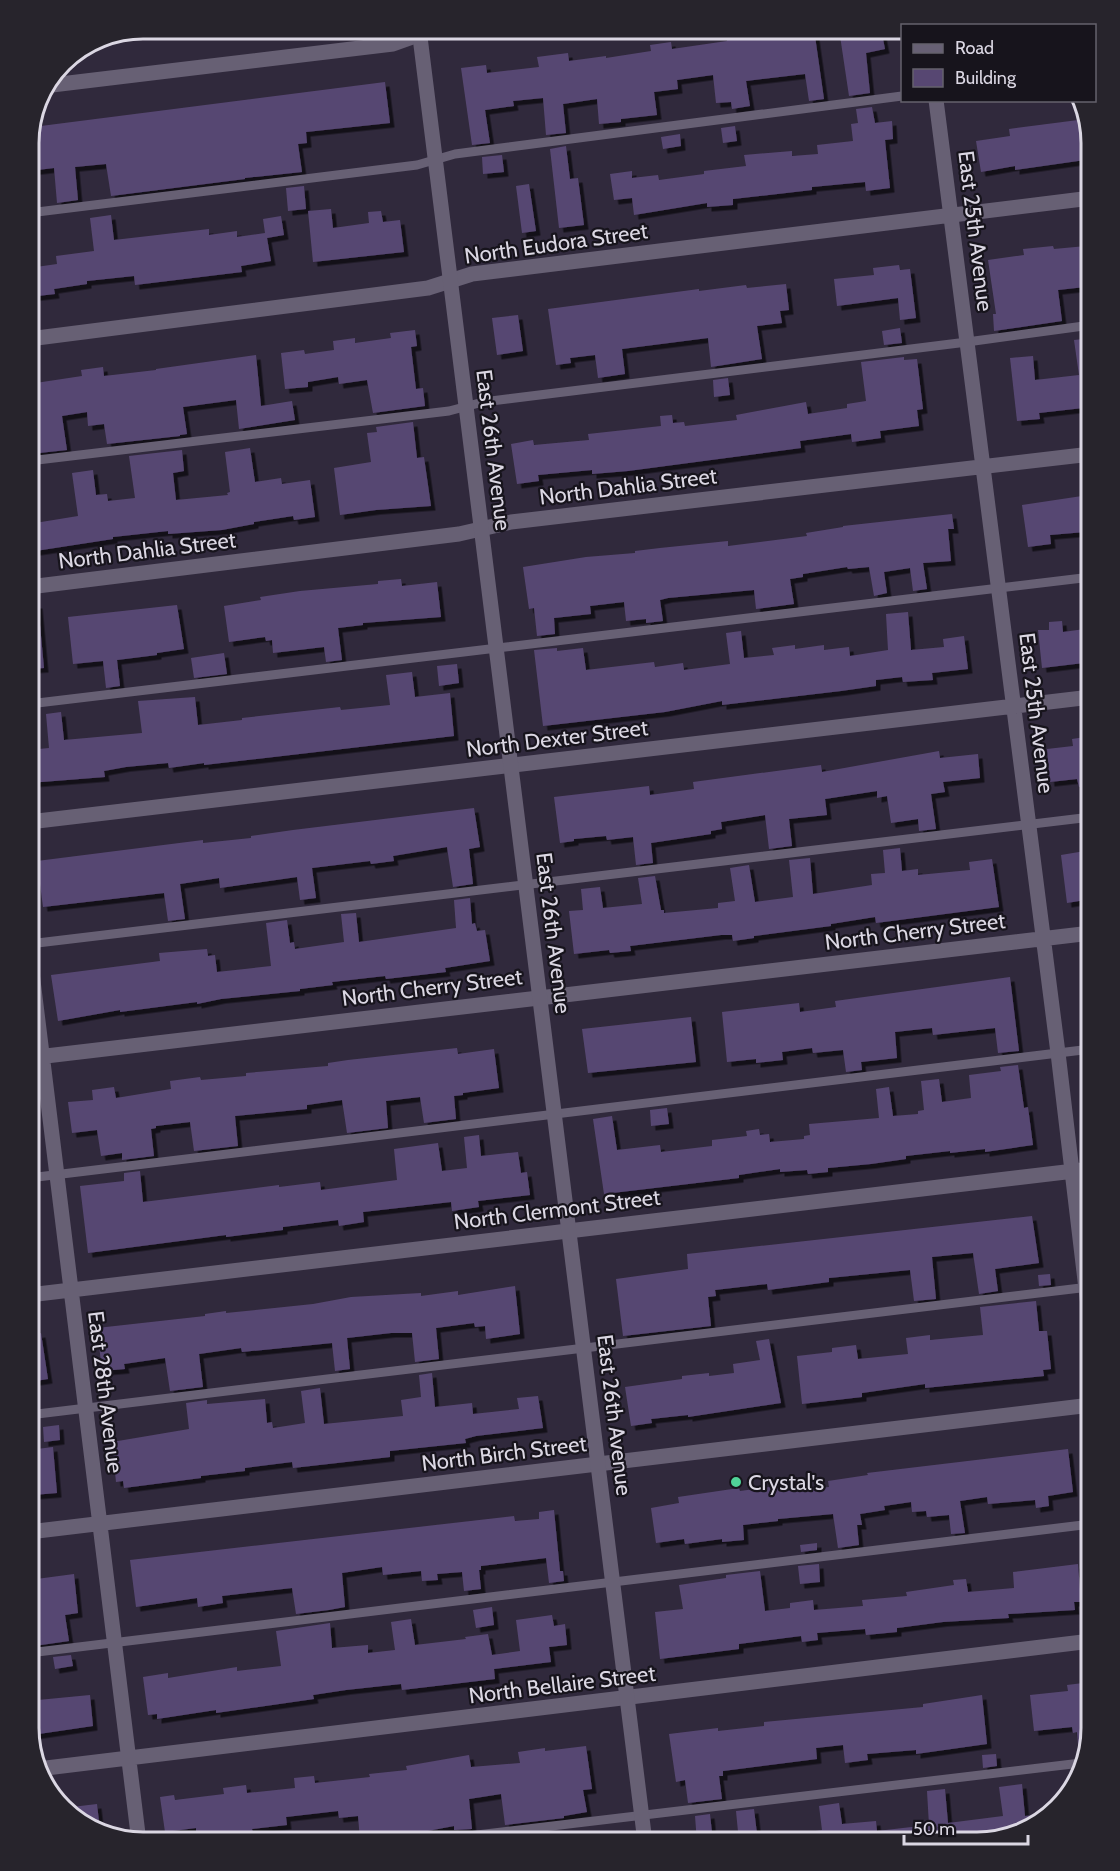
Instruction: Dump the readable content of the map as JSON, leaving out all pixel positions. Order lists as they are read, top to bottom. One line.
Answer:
{"streets":{"street":["East 25th Avenue","North Eudora Street","East 26th Avenue","North Dahlia Street","North Dexter Street","North Cherry Street","North Clermont Street","East 28th Avenue","North Birch Street","North Bellaire Street"]},"crossings":[["East 25th Avenue","North Eudora Street"],["East 25th Avenue","North Dahlia Street"],["East 25th Avenue","North Dexter Street"],["East 25th Avenue","North Cherry Street"],["East 25th Avenue","North Clermont Street"],["North Eudora Street","East 26th Avenue"],["East 26th Avenue","North Dahlia Street"],["East 26th Avenue","North Dexter Street"],["East 26th Avenue","North Cherry Street"],["East 26th Avenue","North Clermont Street"],["East 26th Avenue","North Birch Street"],["East 26th Avenue","North Bellaire Street"],["North Clermont Street","East 28th Avenue"],["East 28th Avenue","North Birch Street"],["East 28th Avenue","North Bellaire Street"]],"places":["Crystal's"],"legend":["Road","Building"],"scale_bar":"50 m"}
